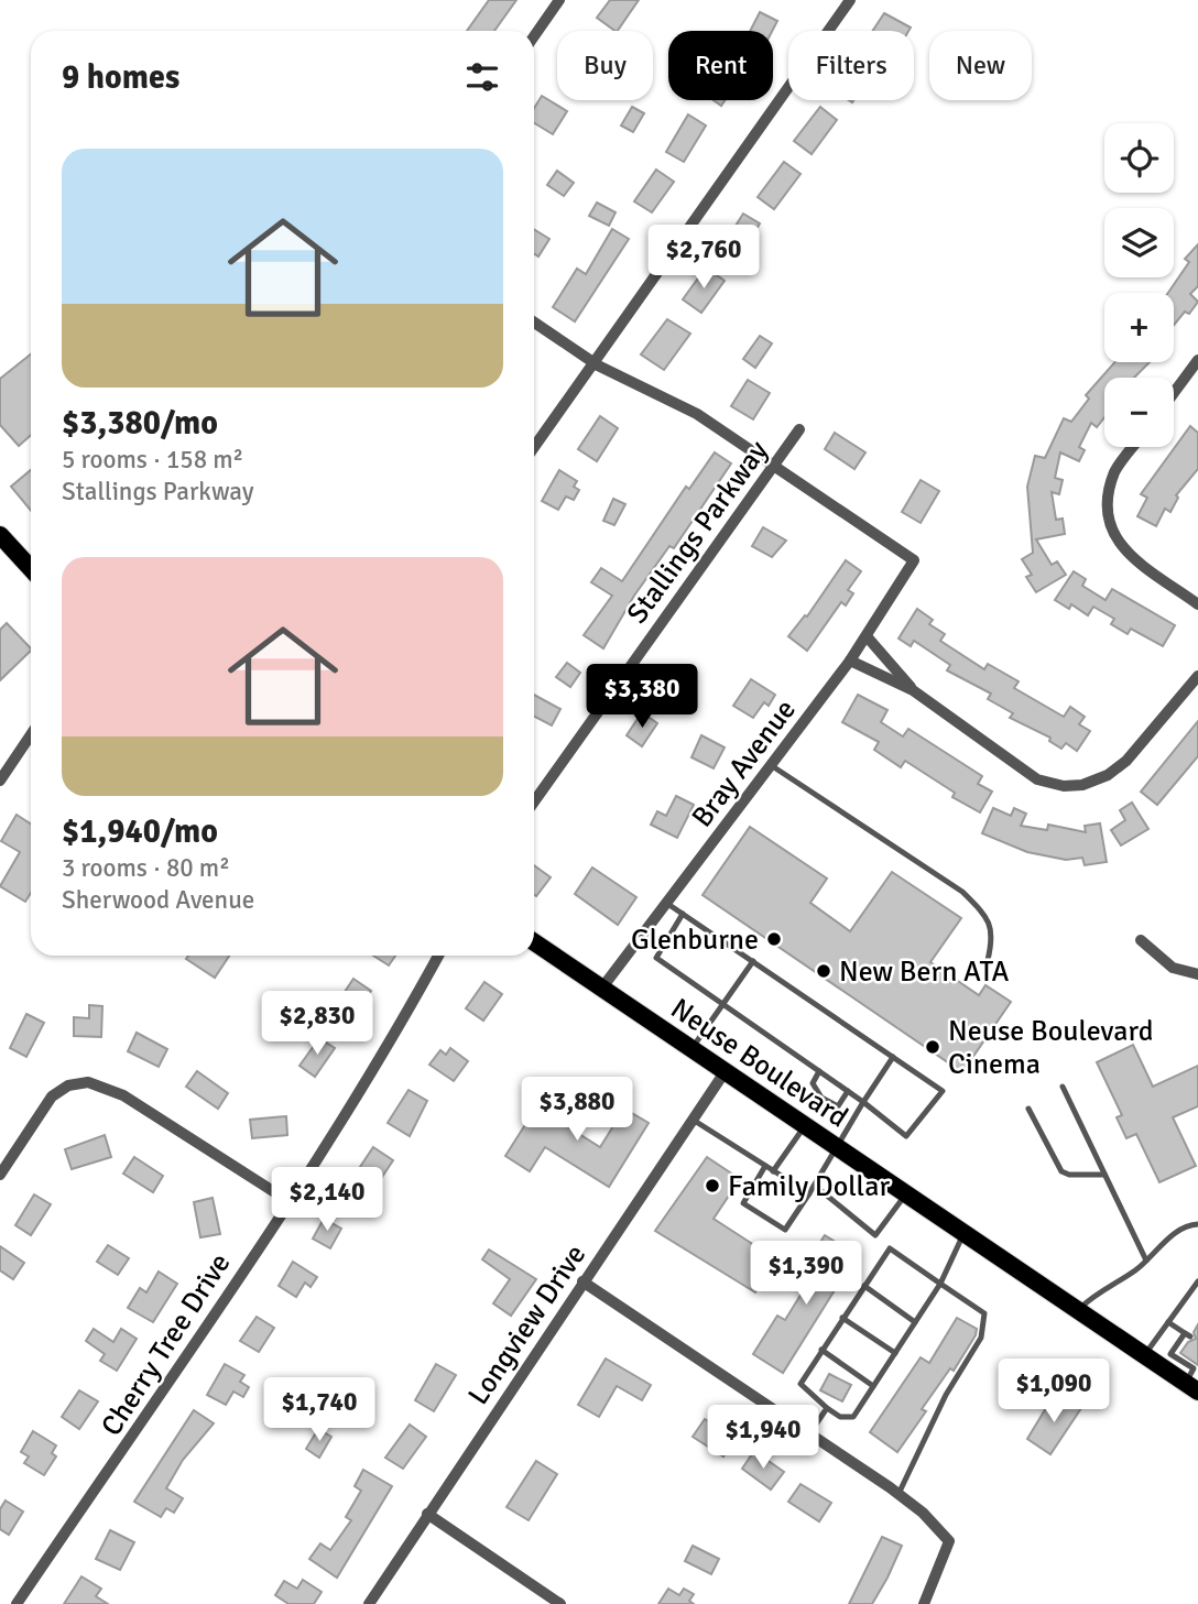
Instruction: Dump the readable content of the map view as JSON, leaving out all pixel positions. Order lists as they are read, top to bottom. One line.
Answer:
{"streets":{"main road":["Neuse Boulevard"],"street":["Stallings Parkway","Bray Avenue","Longview Drive","Cherry Tree Drive"]},"crossings":[["Stallings Parkway","Bray Avenue"],["Bray Avenue","Neuse Boulevard"],["Neuse Boulevard","Longview Drive"]],"places":["Glenburne","New Bern ATA","Neuse Boulevard Cinema","Family Dollar"],"page":{"chip":["Buy","Rent","Filters","New"],"heading":"9 homes","map_buttons":["+","−"],"list":[{"name":"$3,380/mo","note":"5 rooms · 158 m² · Stallings Parkway"},{"name":"$1,940/mo","note":"3 rooms · 80 m² · Sherwood Avenue"}],"price":["$2,760","$3,380","$2,830","$3,880","$2,140","$1,390","$1,090","$1,740","$1,940"]}}
